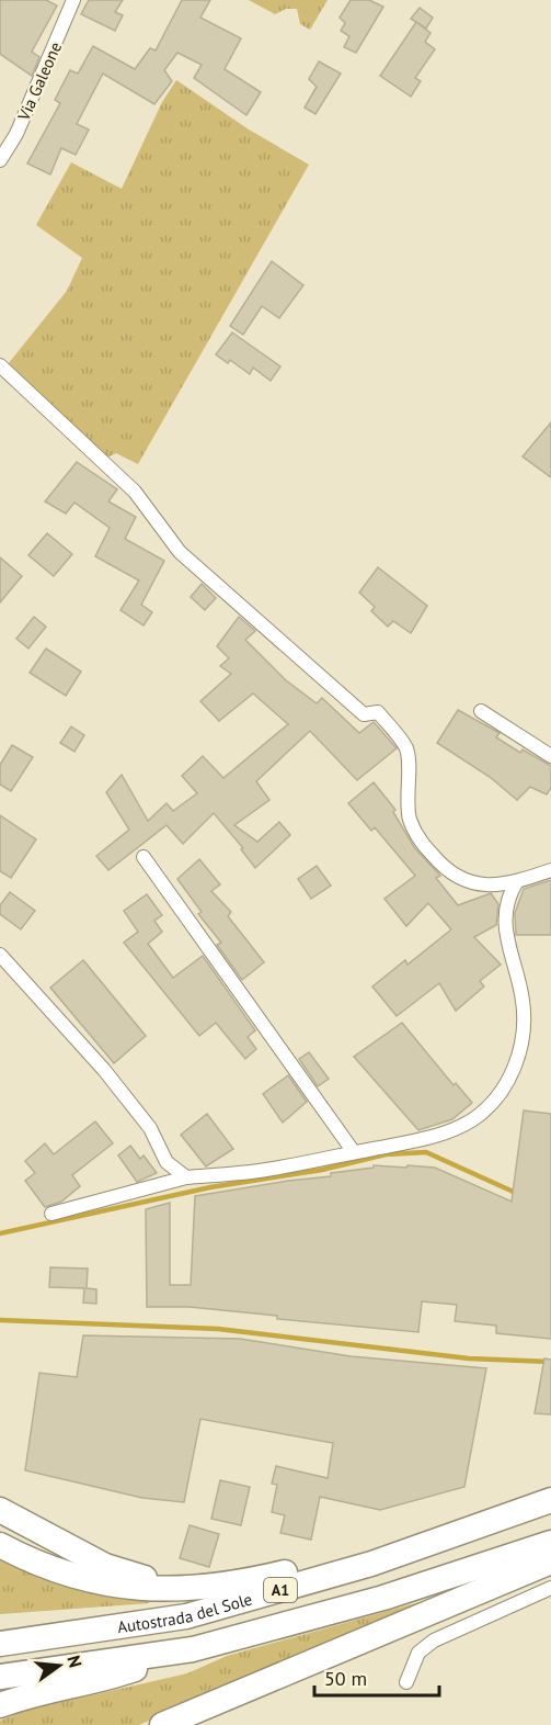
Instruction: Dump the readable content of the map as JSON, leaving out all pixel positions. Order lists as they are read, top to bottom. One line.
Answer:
{"streets":{"highway":["A1","Autostrada del Sole"],"street":["Via Galeone"]},"scale_bar":"50 m","north":"right"}
